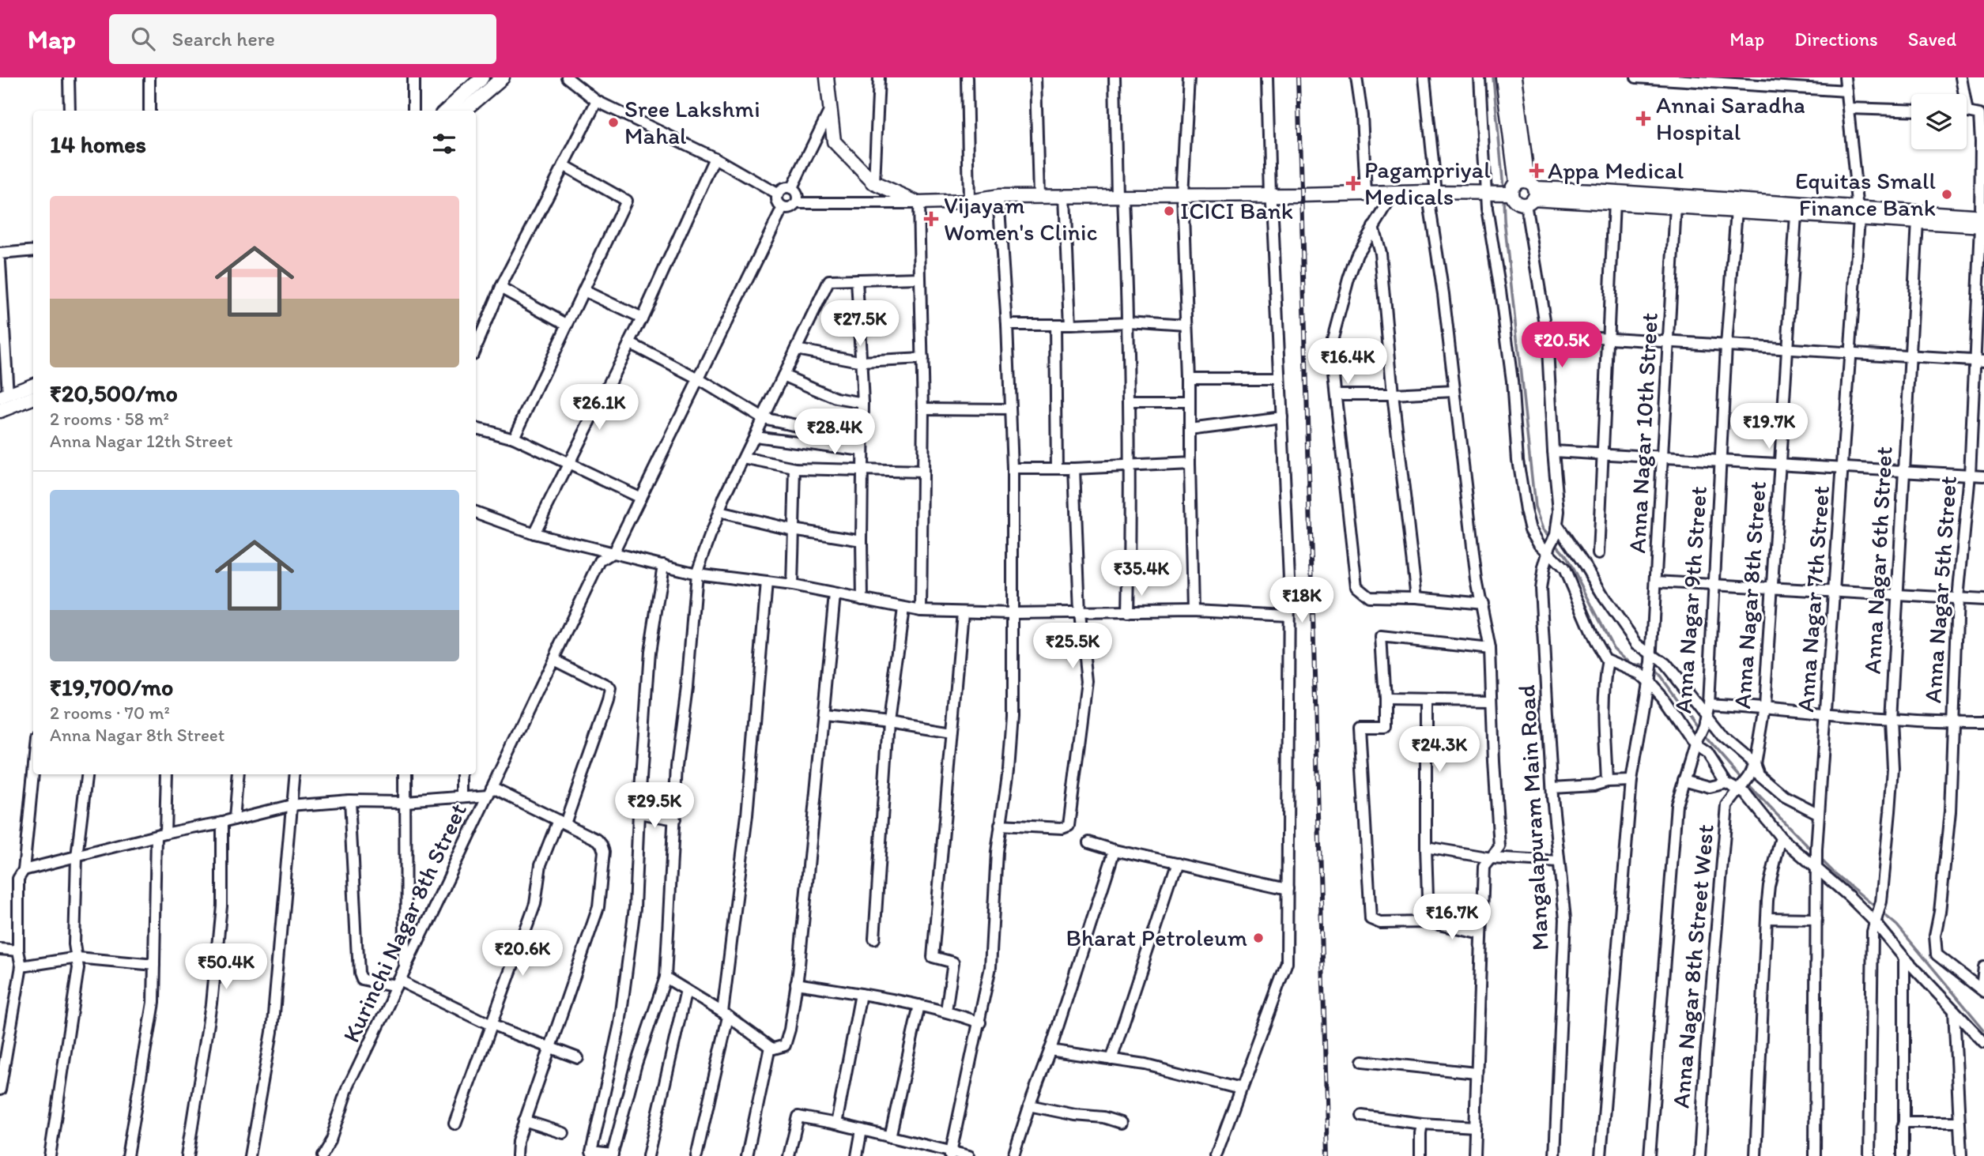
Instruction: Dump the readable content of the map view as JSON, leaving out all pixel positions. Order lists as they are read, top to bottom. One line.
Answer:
{"streets":{"street":["Anna Nagar 10th Street","Anna Nagar 6th Street","Anna Nagar 5th Street","Anna Nagar 8th Street","Anna Nagar 7th Street","Anna Nagar 9th Street","Mangalapuram Main Road","Kurinchi Nagar 8th Street","Anna Nagar 8th Street West"]},"crossings":[["Anna Nagar 8th Street","Anna Nagar 8th Street West"]],"places":{"health":["Annai Saradha Hospital","Appa Medical","Pagampriyal Medicals","Vijayam Women's Clinic"],"other":["Sree Lakshmi Mahal","Equitas Small Finance Bank","ICICI Bank","Bharat Petroleum"]},"page":{"header":"Map","search":"Search here","nav":["Map","Directions","Saved"],"heading":"14 homes","list":[{"name":"₹20,500/mo","note":"2 rooms · 58 m² · Anna Nagar 12th Street"},{"name":"₹19,700/mo","note":"2 rooms · 70 m² · Anna Nagar 8th Street"}],"price":["₹27.5K","₹20.5K","₹16.4K","₹26.1K","₹19.7K","₹28.4K","₹35.4K","₹18K","₹25.5K","₹24.3K","₹29.5K","₹16.7K","₹20.6K","₹50.4K"]}}
